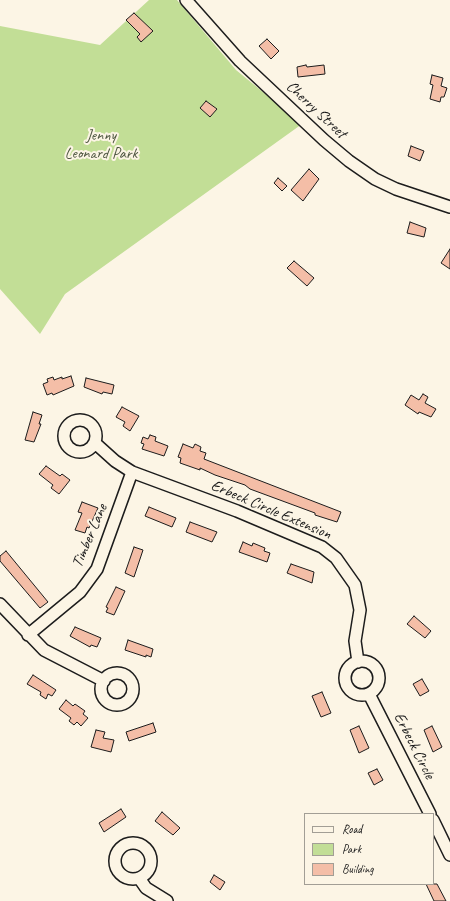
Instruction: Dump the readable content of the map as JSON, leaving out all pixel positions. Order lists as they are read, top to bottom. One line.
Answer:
{"streets":{"street":["Cherry Street","Erbeck Circle Extension","Timber Lane","Erbeck Circle"]},"crossings":[["Erbeck Circle Extension","Timber Lane"],["Erbeck Circle Extension","Erbeck Circle"]],"parks":["Jenny Leonard Park"],"legend":["Road","Park","Building"]}
